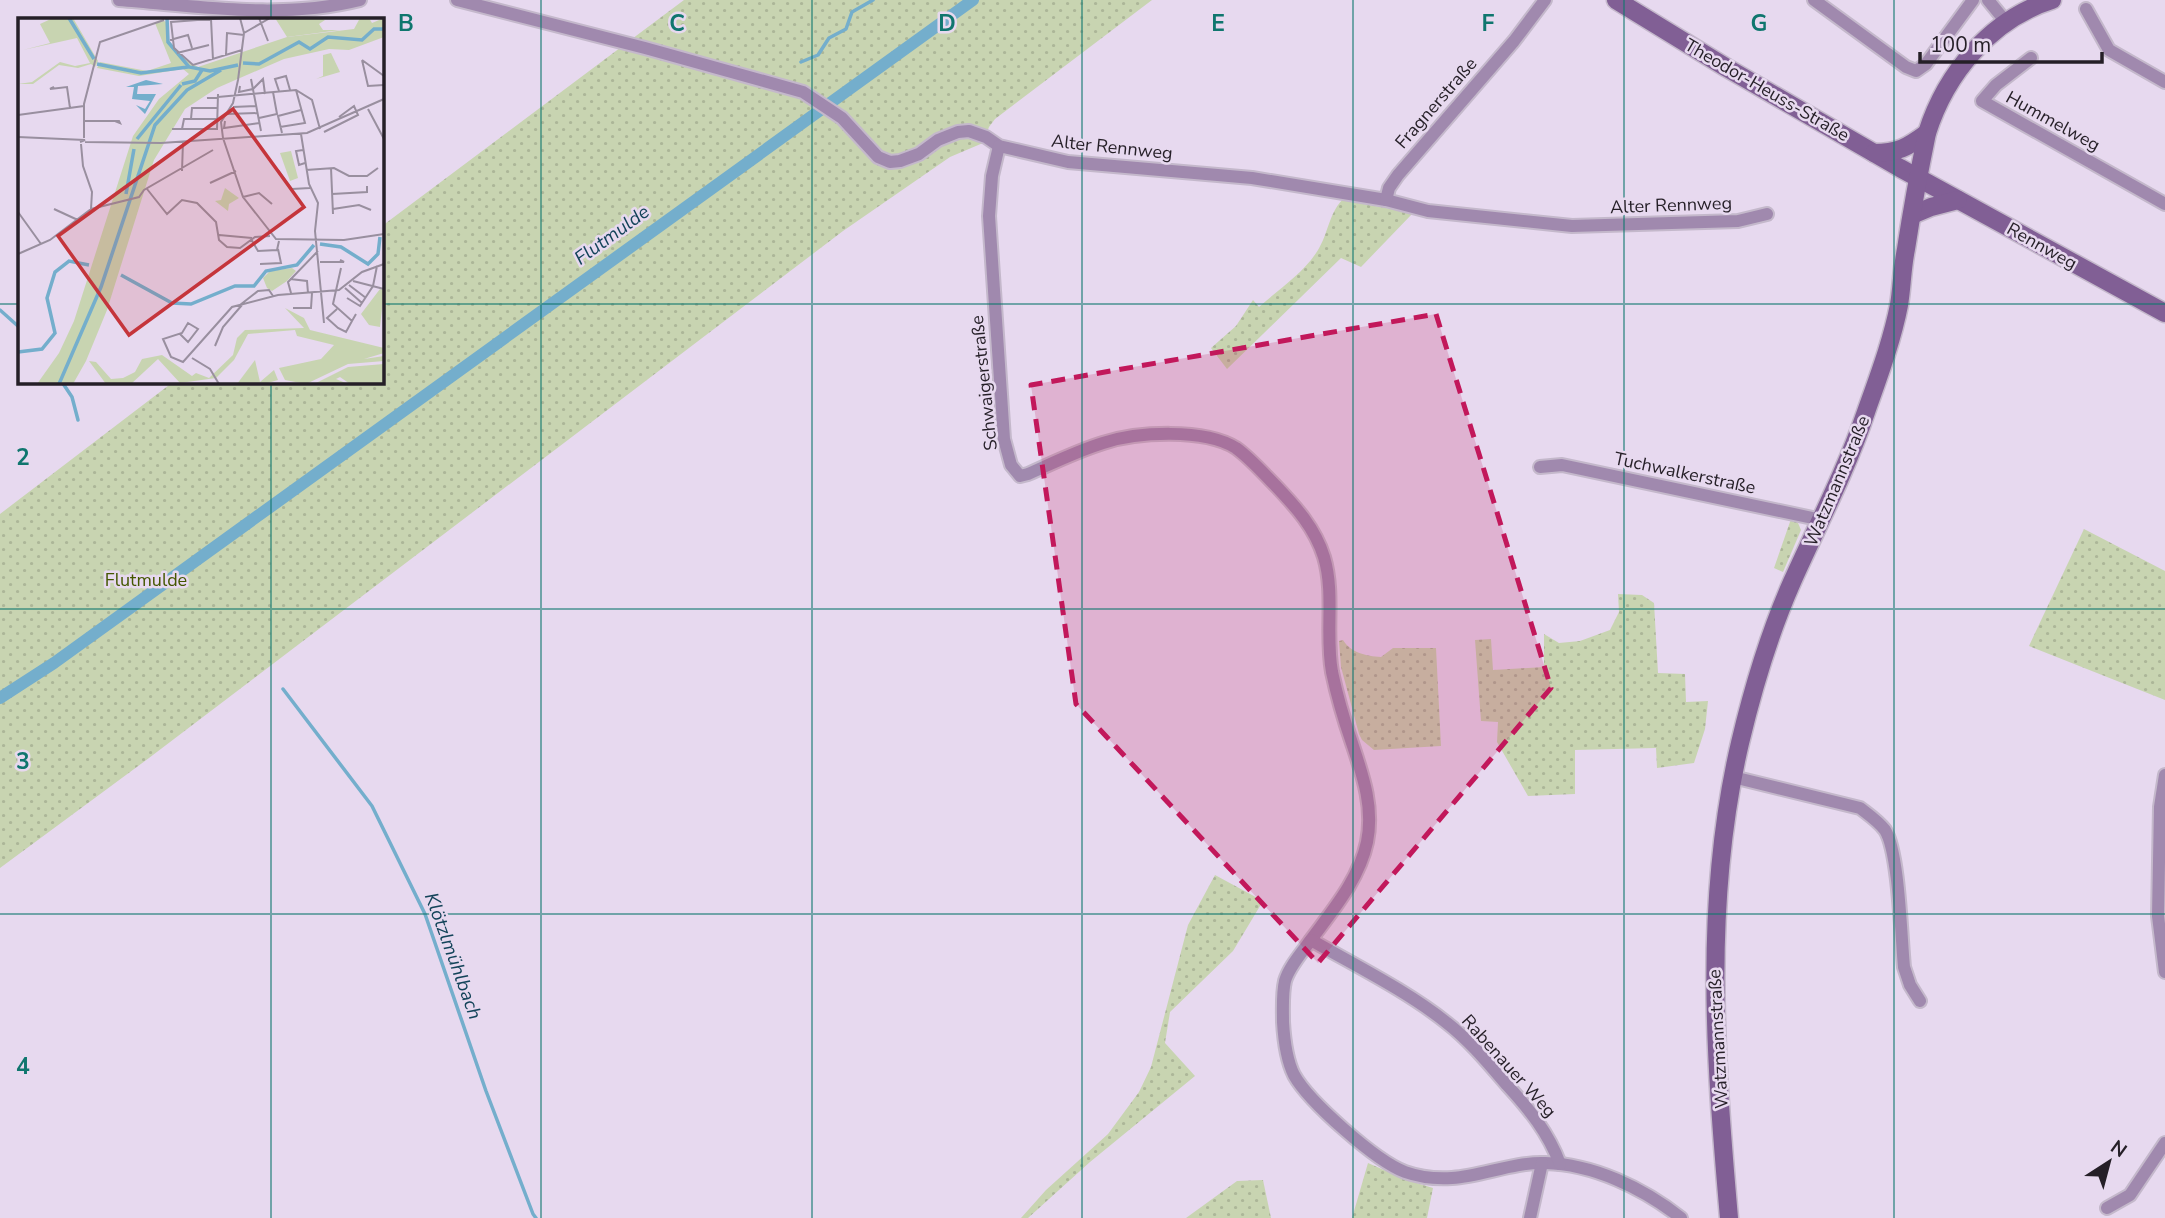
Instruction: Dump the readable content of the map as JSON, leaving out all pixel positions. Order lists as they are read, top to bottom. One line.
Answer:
{"streets":{"street":["Theodor-Heuss-Straße","Fragnerstraße","Hummelweg","Alter Rennweg","Rennweg","Schwaigerstraße","Tuchwalkerstraße","Watzmannstraße","Rabenauer Weg"]},"crossings":[["Theodor-Heuss-Straße","Rennweg"],["Theodor-Heuss-Straße","Watzmannstraße"],["Fragnerstraße","Alter Rennweg"],["Alter Rennweg","Schwaigerstraße"],["Rennweg","Watzmannstraße"],["Schwaigerstraße","Rabenauer Weg"],["Tuchwalkerstraße","Watzmannstraße"]],"water":["Flutmulde","Klötzlmühlbach"],"parks":["Flutmulde"],"scale_bar":"100 m","north":"top right","grid":{"columns":["B","C","D","E","F","G"],"rows":["2","3","4"]}}
